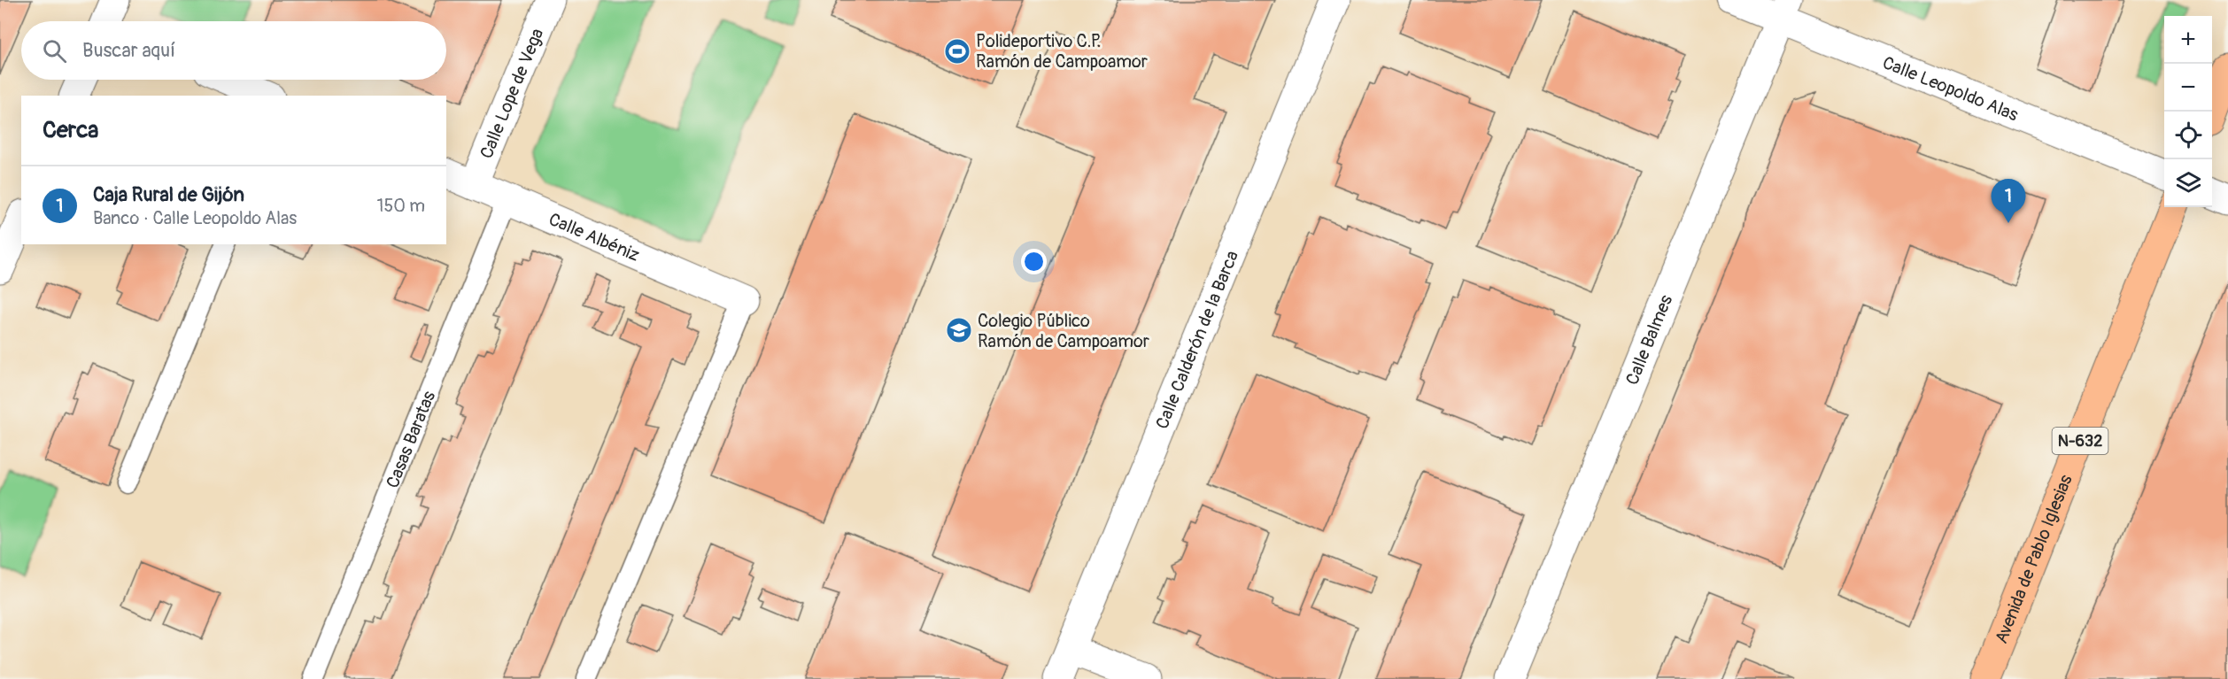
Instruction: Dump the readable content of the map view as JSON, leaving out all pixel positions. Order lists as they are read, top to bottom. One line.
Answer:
{"streets":{"main road":["N-632","Avenida de Pablo Iglesias"],"street":["Calle Leopoldo Alas","Calle Lope de Vega","Calle Albéniz","Calle Balmes","Calle Calderón de la Barca"],"lane":["Casas Baratas"]},"crossings":[["Calle Leopoldo Alas","Calle Balmes"],["Calle Lope de Vega","Calle Albéniz"],["Calle Albéniz","Casas Baratas"]],"places":{"sports":["Polideportivo C.P. Ramón de Campoamor"],"school or university":["Colegio Público Ramón de Campoamor"]},"page":{"map_buttons":["+","−"],"search":"Buscar aquí","heading":"Cerca","list":[{"mark":"1","name":"Caja Rural de Gijón","note":"Banco · Calle Leopoldo Alas","value":"150 m"}],"pins":"1"}}
